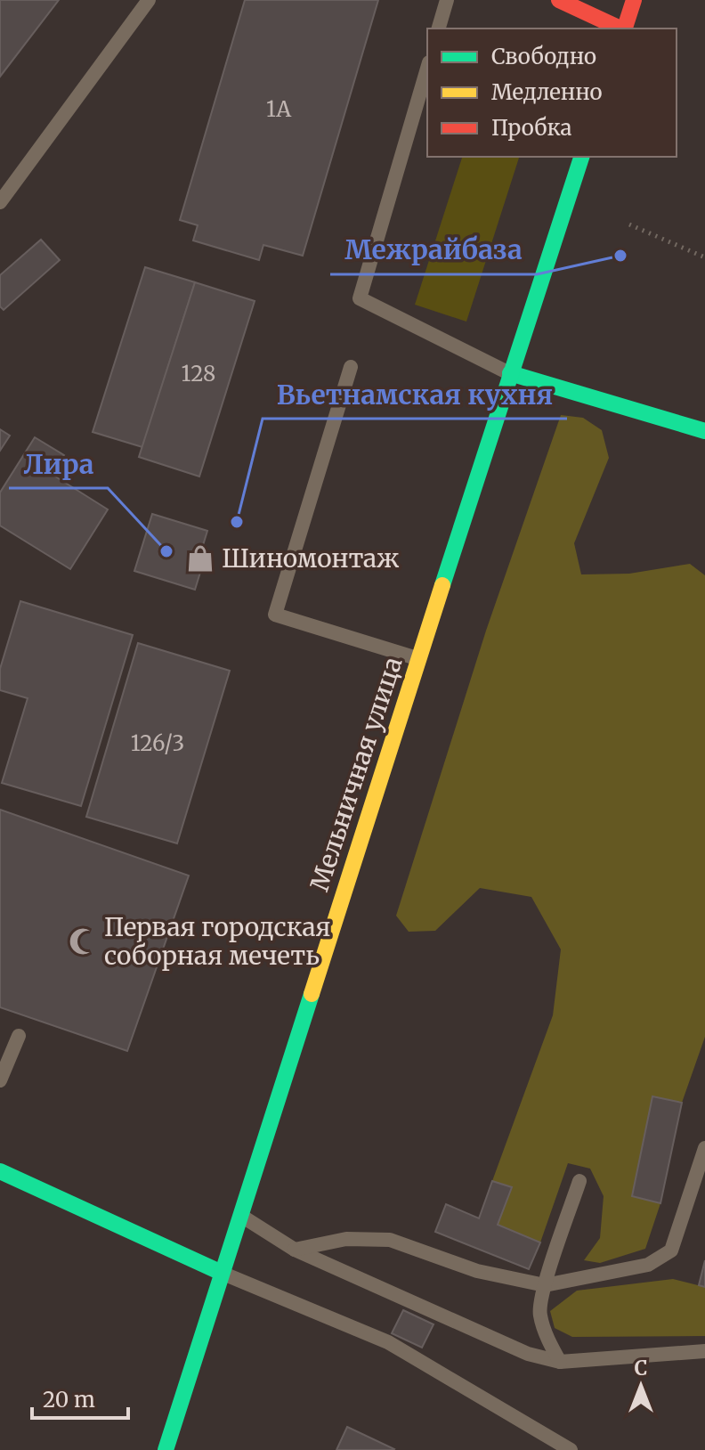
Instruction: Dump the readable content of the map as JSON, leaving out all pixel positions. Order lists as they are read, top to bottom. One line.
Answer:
{"streets":{"main road":["Мельничная улица"]},"places":{"other":["Межрайбаза","Вьетнамская кухня","Лира"],"shop":["Шиномонтаж"],"mosque":["Первая городская соборная мечеть"]},"house_numbers":["1А","128","126/3"],"legend":["Свободно","Медленно","Пробка"],"scale_bar":"20 m","north":"top"}
